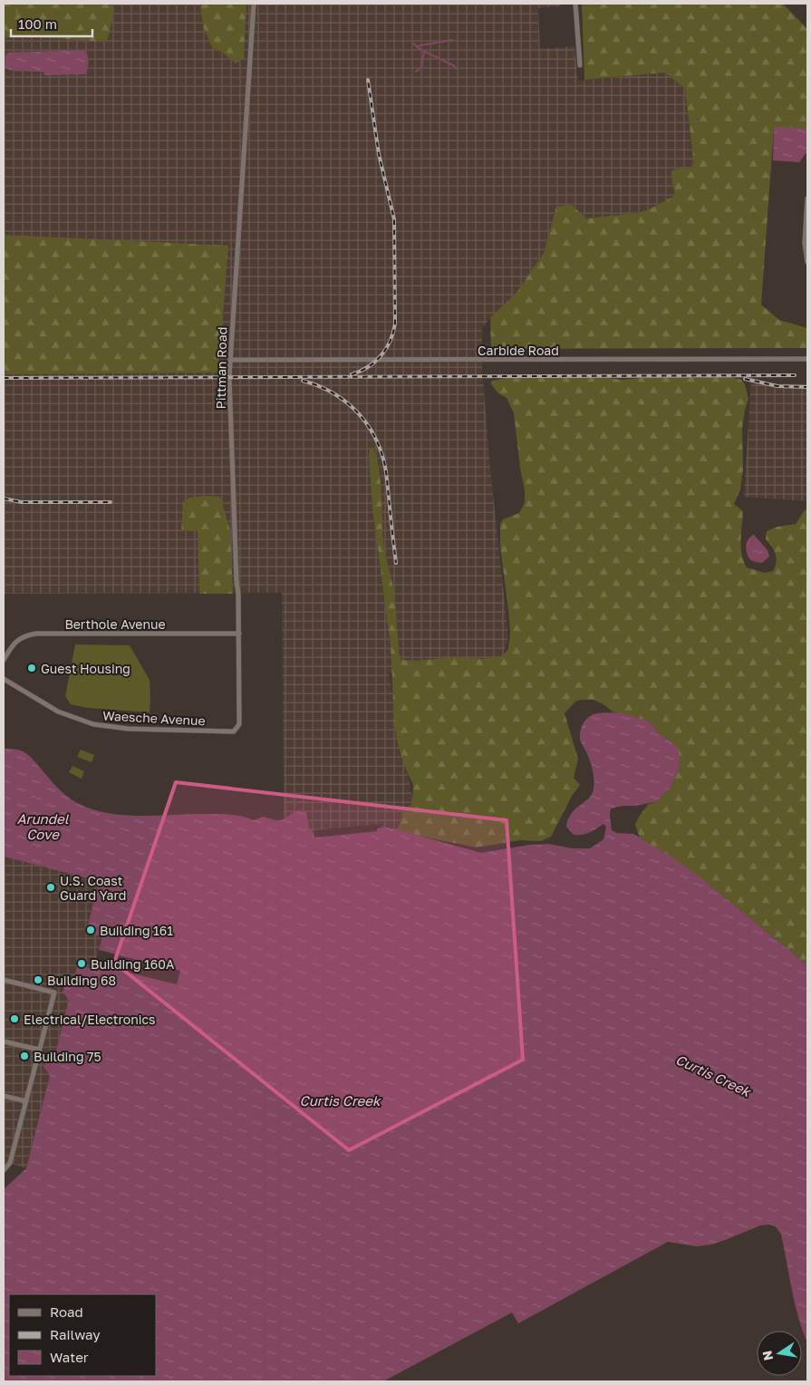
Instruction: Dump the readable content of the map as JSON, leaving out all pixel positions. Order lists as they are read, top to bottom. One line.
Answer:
{"streets":{"street":["Carbide Road","Pittman Road","Berthole Avenue","Waesche Avenue"]},"crossings":[["Carbide Road","Pittman Road"],["Pittman Road","Berthole Avenue"],["Pittman Road","Waesche Avenue"]],"water":["Arundel Cove","Curtis Creek"],"places":["Guest Housing","U.S. Coast Guard Yard","Building 161","Building 160A","Building 68","Electrical/Electronics","Building 75"],"legend":["Road","Railway","Water"],"scale_bar":"100 m","north":"left"}
